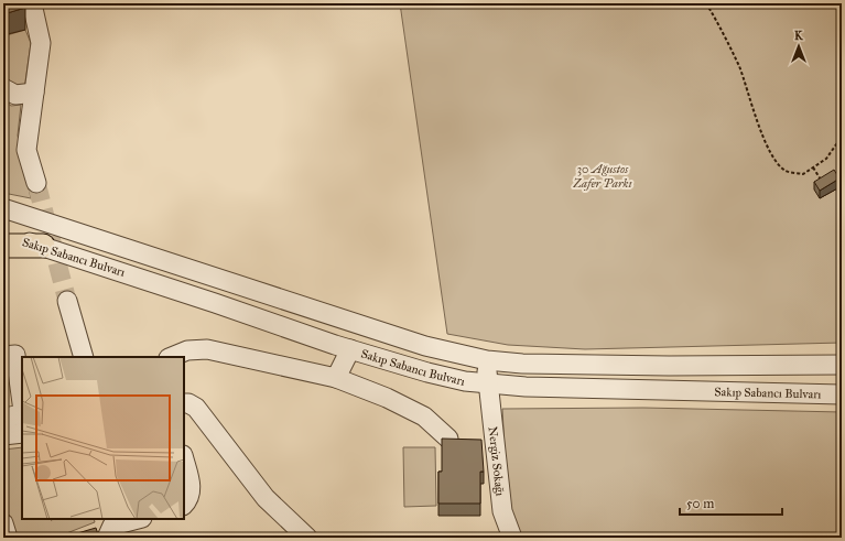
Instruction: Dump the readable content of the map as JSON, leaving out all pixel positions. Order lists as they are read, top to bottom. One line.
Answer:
{"streets":{"street":["Sakıp Sabancı Bulvarı","Nergiz Sokağı"]},"crossings":[["Sakıp Sabancı Bulvarı","Nergiz Sokağı"]],"parks":["30 Ağustos Zafer Parkı"],"scale_bar":"50 m","north":"top"}
